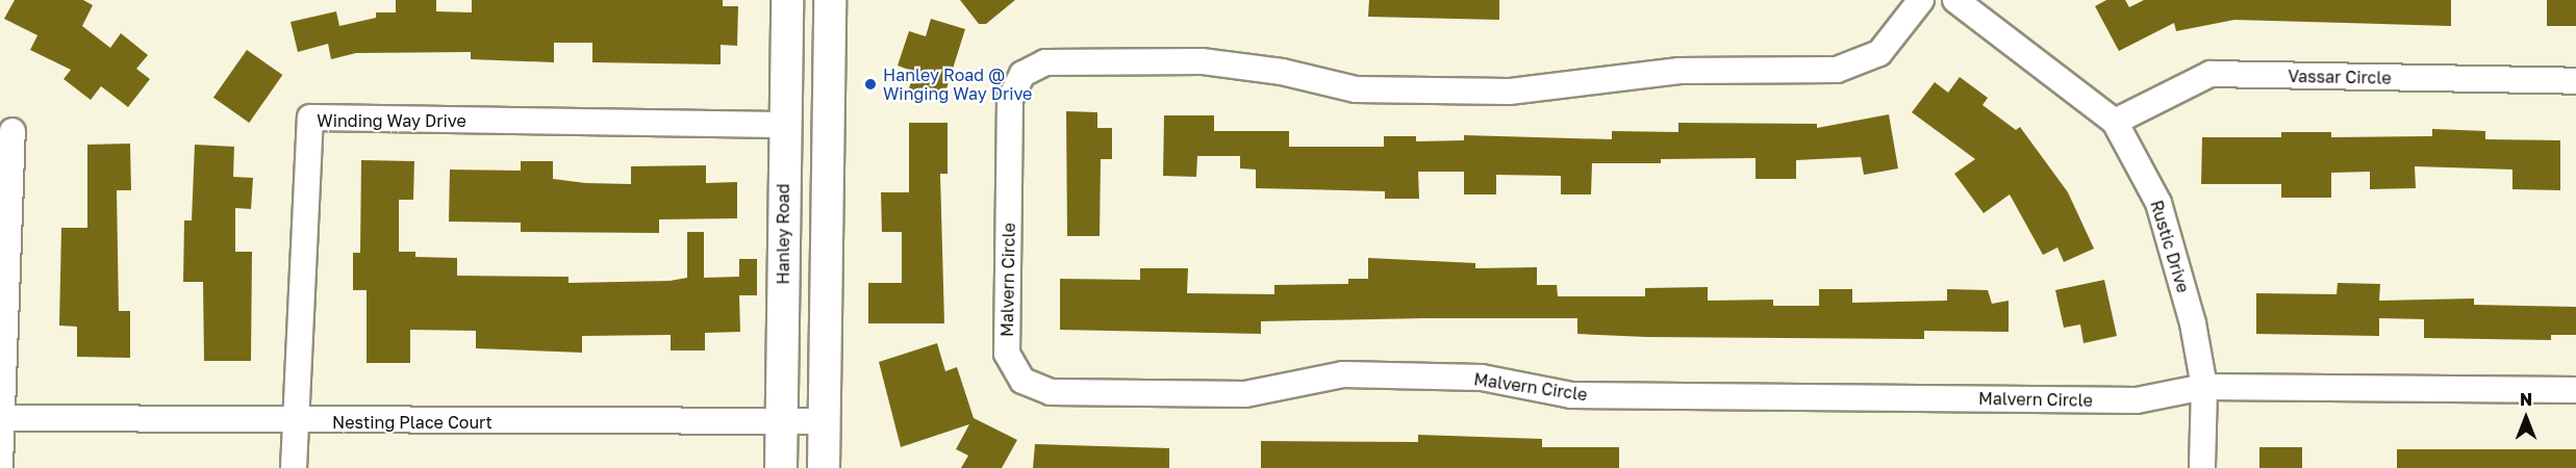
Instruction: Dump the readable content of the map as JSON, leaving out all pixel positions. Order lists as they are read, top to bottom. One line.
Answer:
{"streets":{"main road":["Hanley Road"],"street":["Vassar Circle","Winding Way Drive","Rustic Drive","Malvern Circle","Nesting Place Court"]},"crossings":[["Vassar Circle","Rustic Drive"],["Winding Way Drive","Hanley Road"],["Winding Way Drive","Nesting Place Court"],["Hanley Road","Nesting Place Court"],["Rustic Drive","Malvern Circle"]],"places":["Hanley Road @ Winging Way Drive"],"north":"top"}
